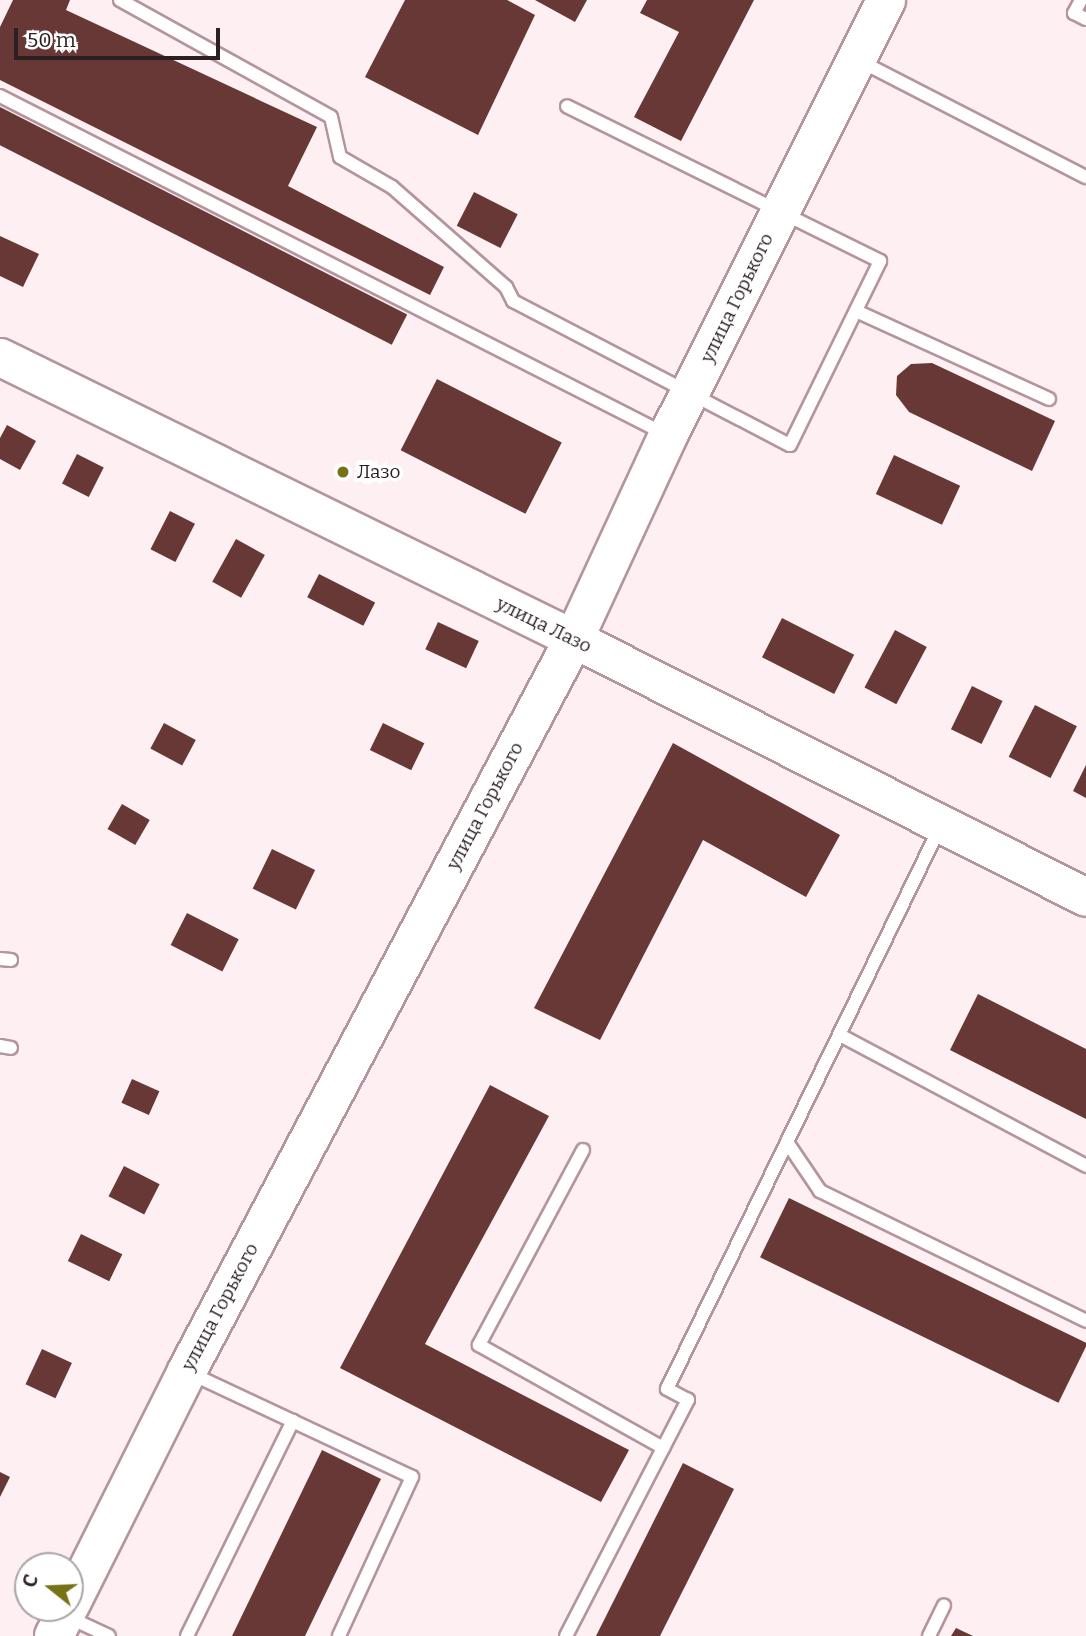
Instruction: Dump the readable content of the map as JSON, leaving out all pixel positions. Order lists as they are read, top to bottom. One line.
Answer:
{"streets":{"main road":["улица Горького","улица Лазо"]},"crossings":[["улица Горького","улица Лазо"]],"places":["Лазо"],"scale_bar":"50 m","north":"left"}
